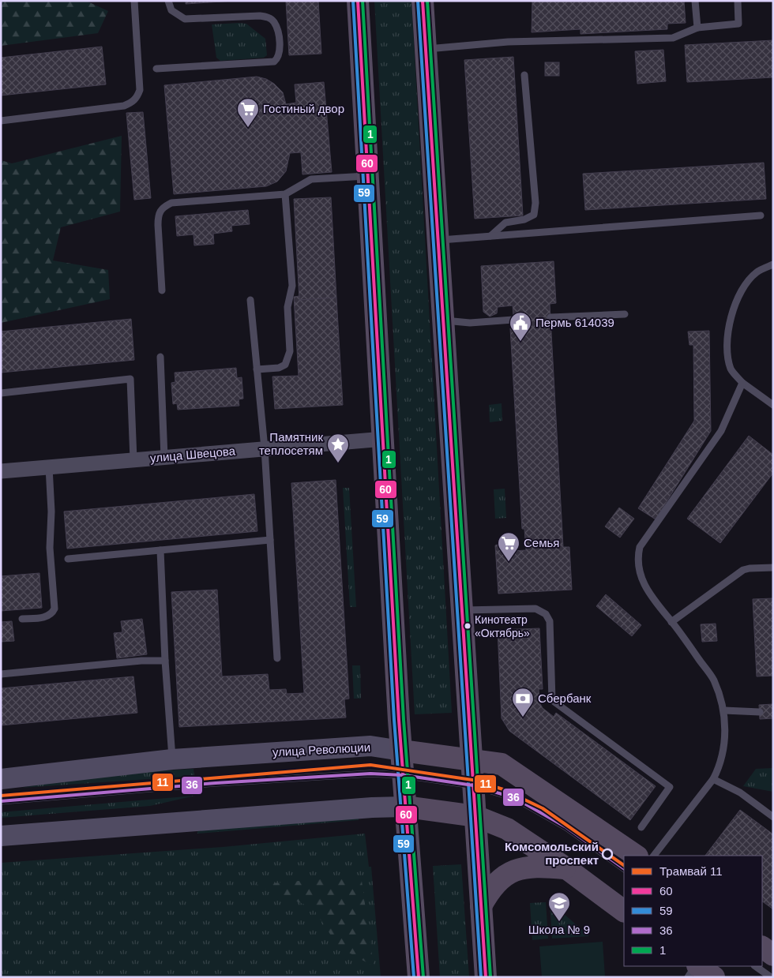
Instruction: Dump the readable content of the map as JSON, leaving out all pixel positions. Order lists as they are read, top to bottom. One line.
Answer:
{"streets":{"main road":["улица Революции"],"street":["улица Швецова"]},"places":{"supermarket":["Гостиный двор","Семья"],"public building":["Пермь 614039"],"place":["Памятник теплосетям"],"other":["Кинотеатр «Октябрь»","Комсомольский проспект"],"bank":["Сбербанк"],"school or university":["Школа № 9"]},"lines":["transit line 60","transit line 59","transit line 1","tram line 11","transit line 36"],"legend":["Трамвай 11","60","59","36","1"]}
